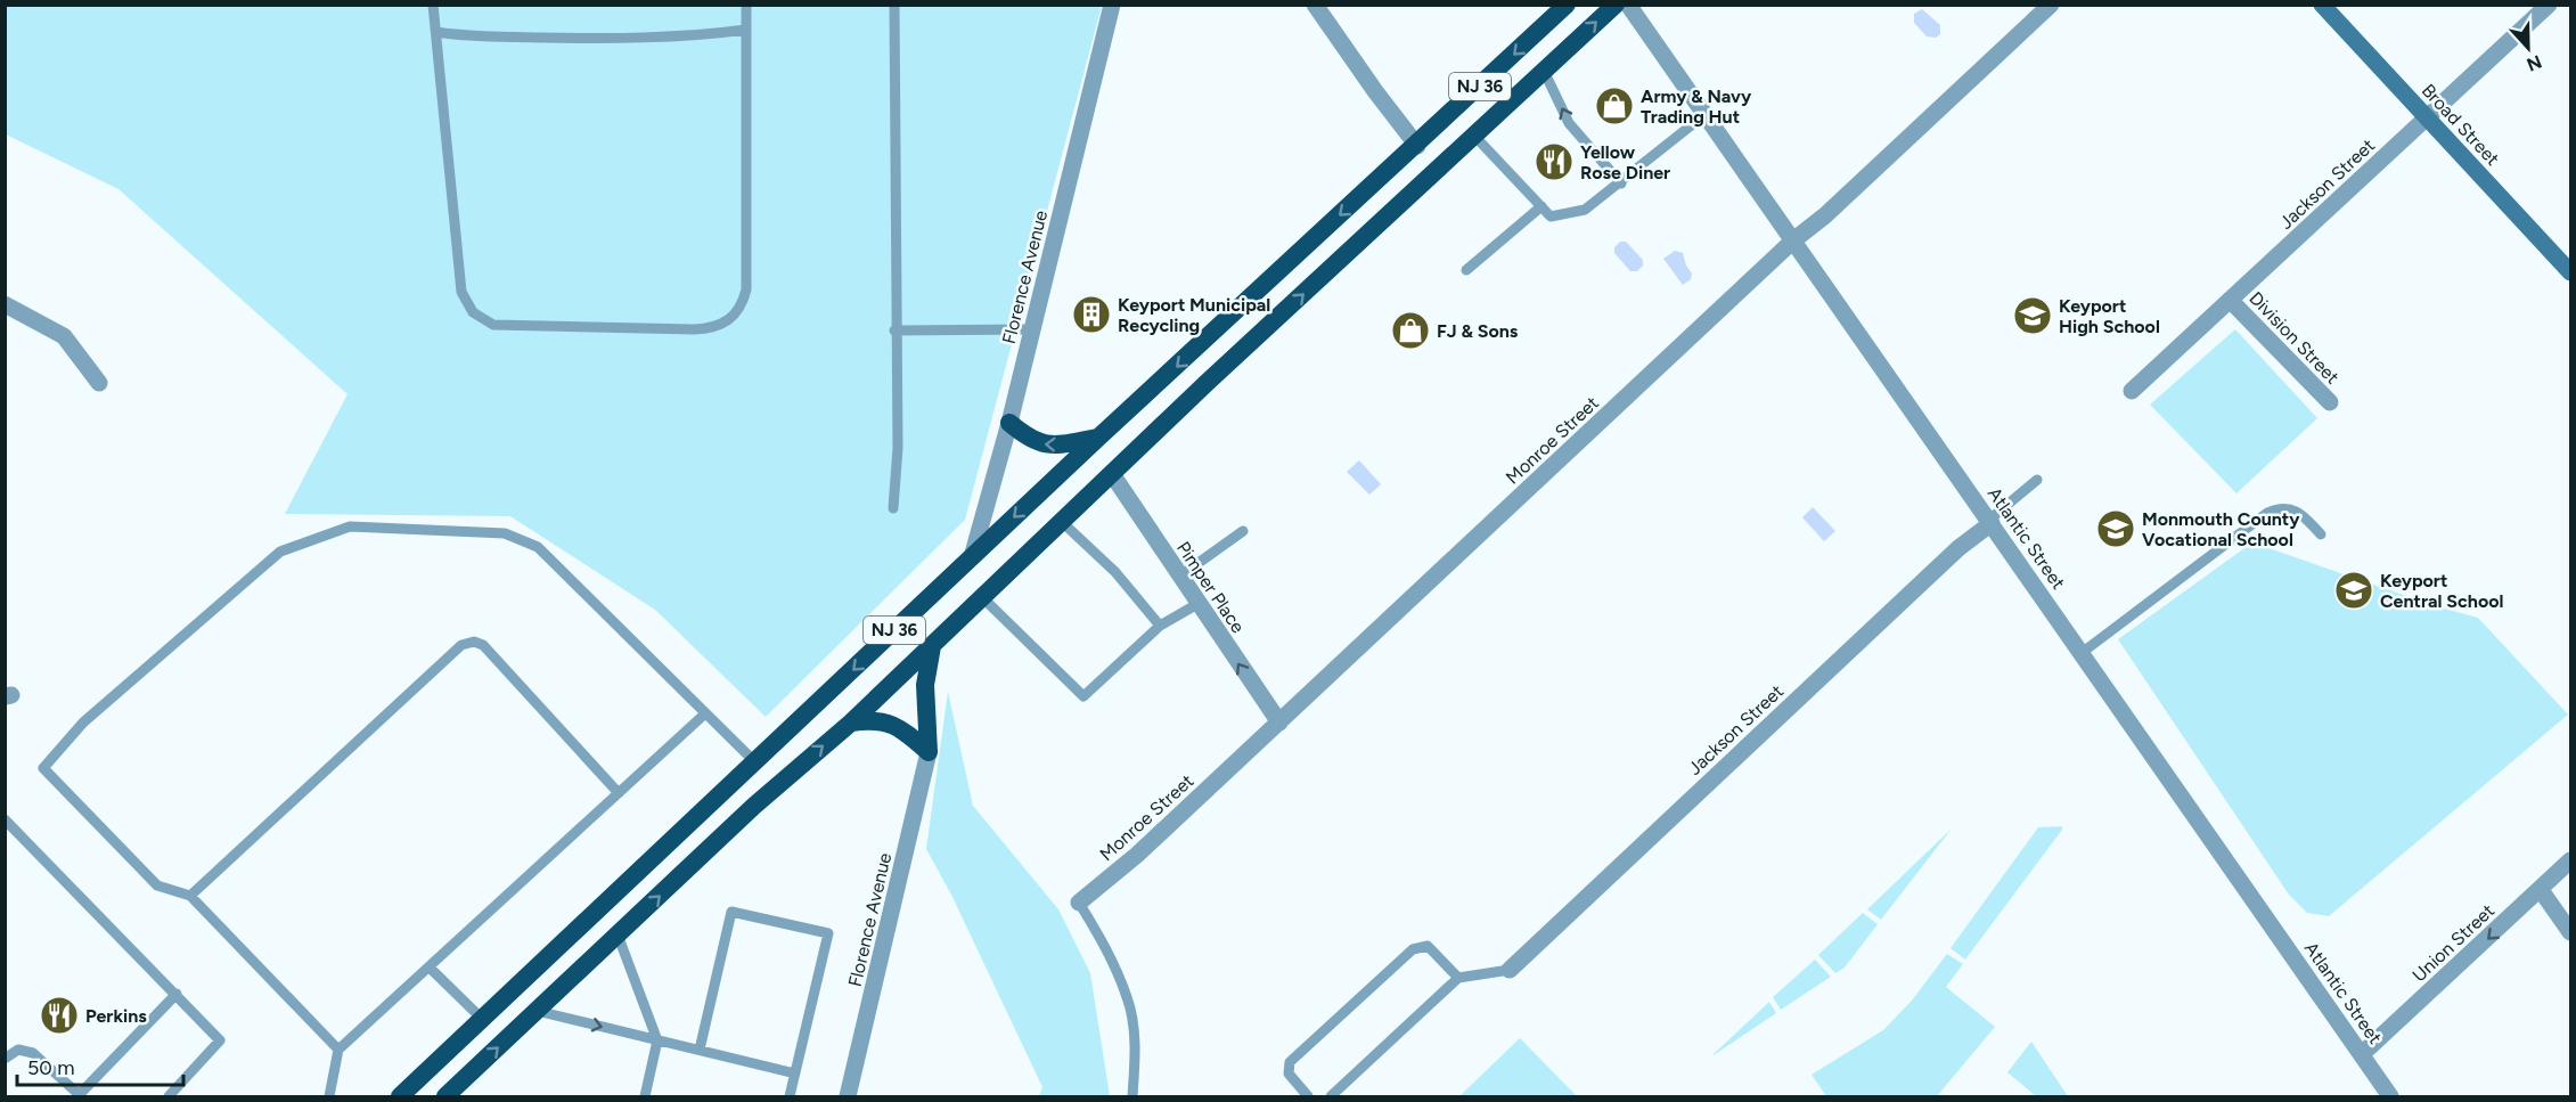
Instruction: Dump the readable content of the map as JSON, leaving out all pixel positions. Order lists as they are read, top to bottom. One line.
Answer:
{"streets":{"highway":["NJ 36"],"main road":["Broad Street"],"street":["Jackson Street","Florence Avenue","Division Street","Monroe Street","Atlantic Street","Pimper Place","Union Street"]},"crossings":[["NJ 36","Florence Avenue"],["NJ 36","Pimper Place"],["Broad Street","Jackson Street"],["Jackson Street","Division Street"],["Jackson Street","Atlantic Street"],["Monroe Street","Atlantic Street"],["Monroe Street","Pimper Place"],["Atlantic Street","Union Street"]],"one_way":["Pimper Place","Union Street"],"places":{"shop":["Army & Navy Trading Hut","FJ & Sons"],"restaurant":["Yellow Rose Diner","Perkins"],"building":["Keyport Municipal Recycling"],"school or university":["Keyport High School","Monmouth County Vocational School","Keyport Central School"]},"scale_bar":"50 m","north":"bottom"}
